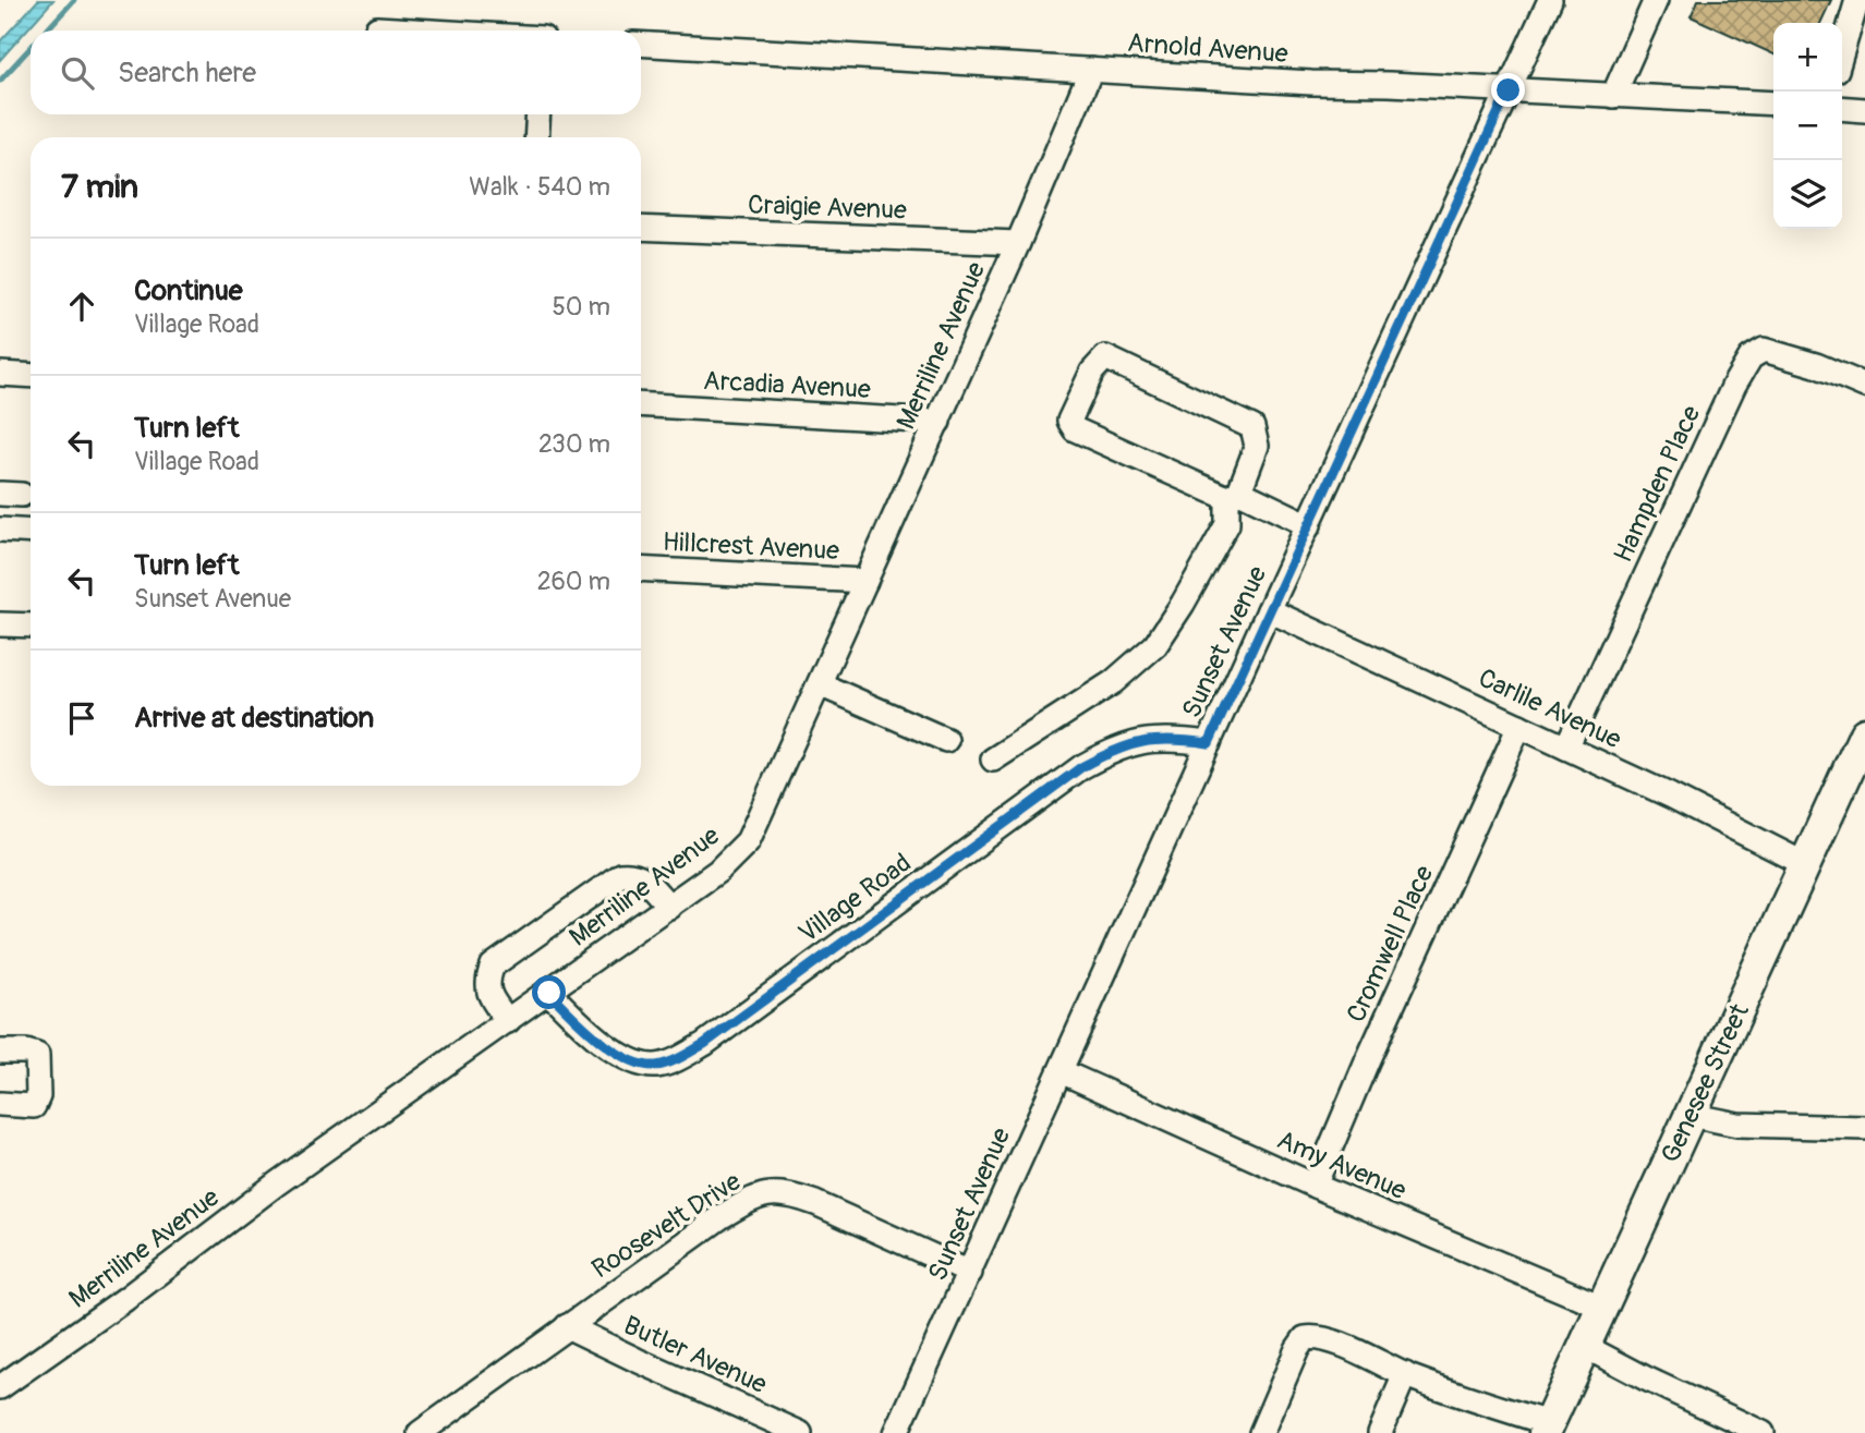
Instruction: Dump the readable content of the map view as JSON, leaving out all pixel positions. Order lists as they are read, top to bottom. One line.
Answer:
{"streets":{"main road":["Genesee Street"],"street":["Arnold Avenue","Craigie Avenue","Merriline Avenue","Arcadia Avenue","Hampden Place","Hillcrest Avenue","Sunset Avenue","Carlile Avenue","Village Road","Cromwell Place","Amy Avenue","Roosevelt Drive","Butler Avenue"]},"crossings":[["Arnold Avenue","Merriline Avenue"],["Arnold Avenue","Sunset Avenue"],["Craigie Avenue","Merriline Avenue"],["Merriline Avenue","Arcadia Avenue"],["Merriline Avenue","Hillcrest Avenue"],["Merriline Avenue","Village Road"],["Hampden Place","Carlile Avenue"],["Sunset Avenue","Carlile Avenue"],["Sunset Avenue","Village Road"],["Sunset Avenue","Amy Avenue"],["Sunset Avenue","Roosevelt Drive"],["Carlile Avenue","Cromwell Place"],["Carlile Avenue","Genesee Street"],["Cromwell Place","Amy Avenue"],["Genesee Street","Amy Avenue"],["Roosevelt Drive","Butler Avenue"]],"page":{"map_buttons":["+","−"],"search":"Search here","heading":["7 min","Walk · 540 m"],"list":[["Continue","Village Road","50 m"],["Turn left","Village Road","230 m"],["Turn left","Sunset Avenue","260 m"],"Arrive at destination"]}}
